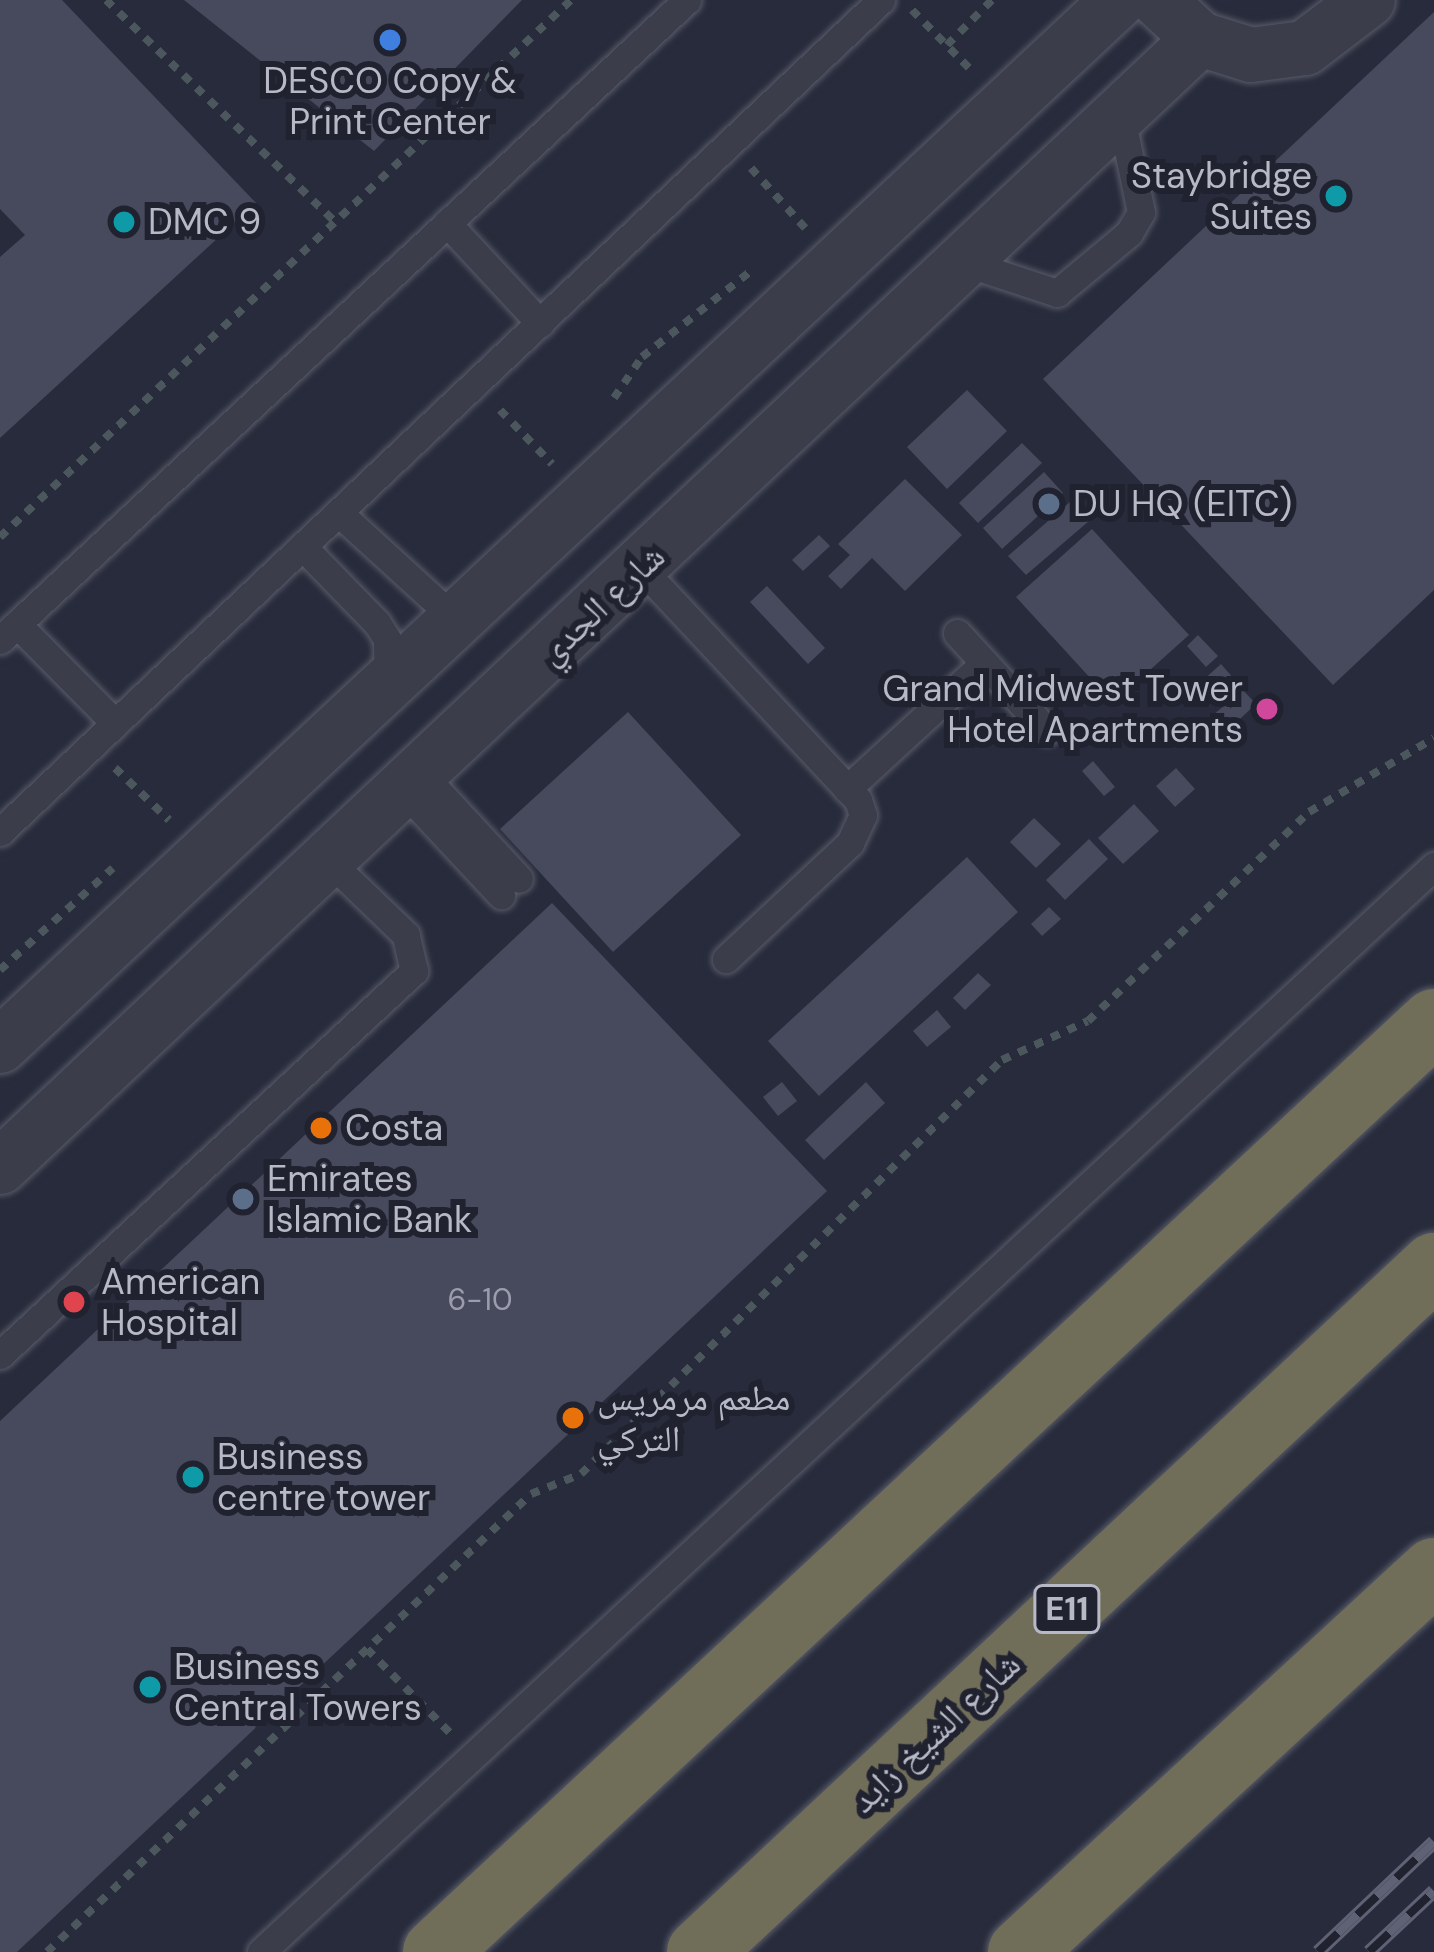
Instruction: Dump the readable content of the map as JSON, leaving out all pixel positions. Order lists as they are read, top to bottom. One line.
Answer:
{"streets":{"highway":["E11","شارع الشيخ زايد"],"street":["شارع الجدي"]},"places":["DESCO Copy & Print Center","Staybridge Suites","DMC 9","DU HQ (EITC)","Grand Midwest Tower Hotel Apartments","Costa","Emirates Islamic Bank","American Hospital","مطعم مرمريس التركي","Business centre tower","Business Central Towers"],"house_numbers":["6-10"]}
